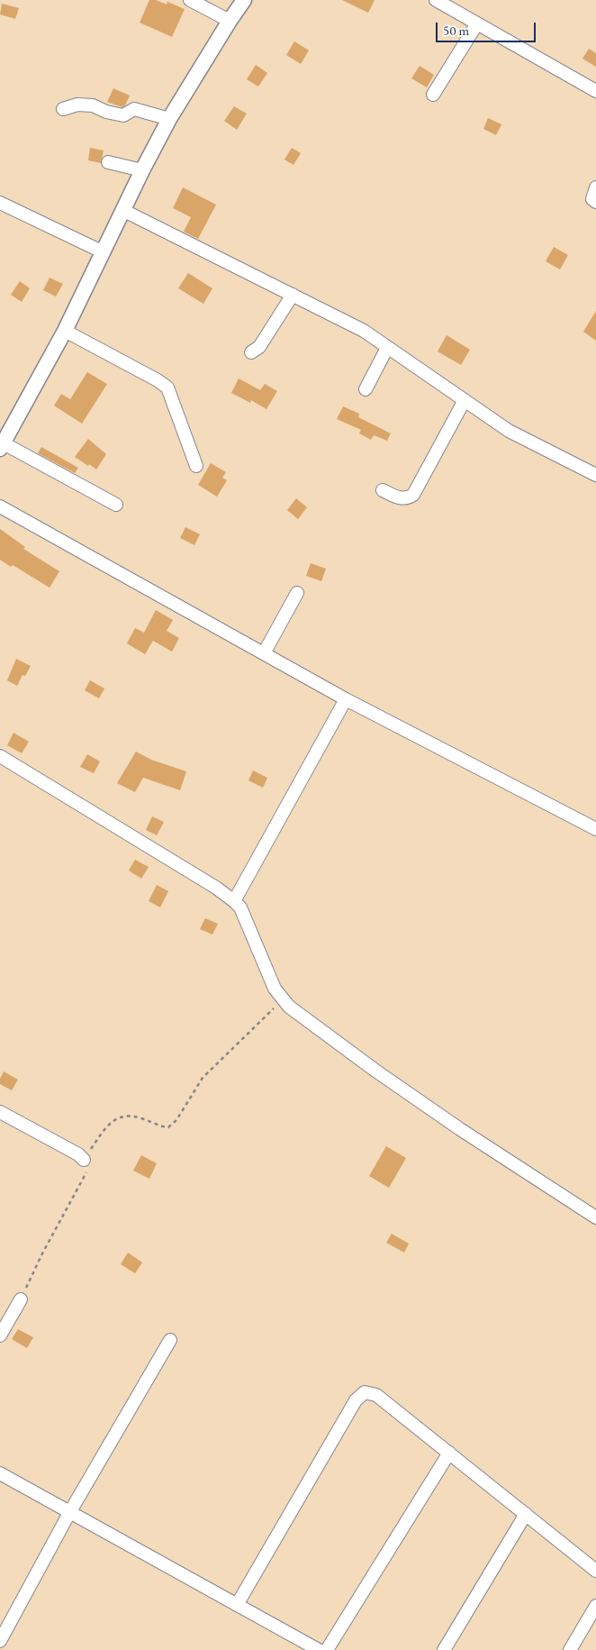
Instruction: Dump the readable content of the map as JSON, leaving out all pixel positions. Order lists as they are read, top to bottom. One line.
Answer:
{"scale_bar":"50 m"}
